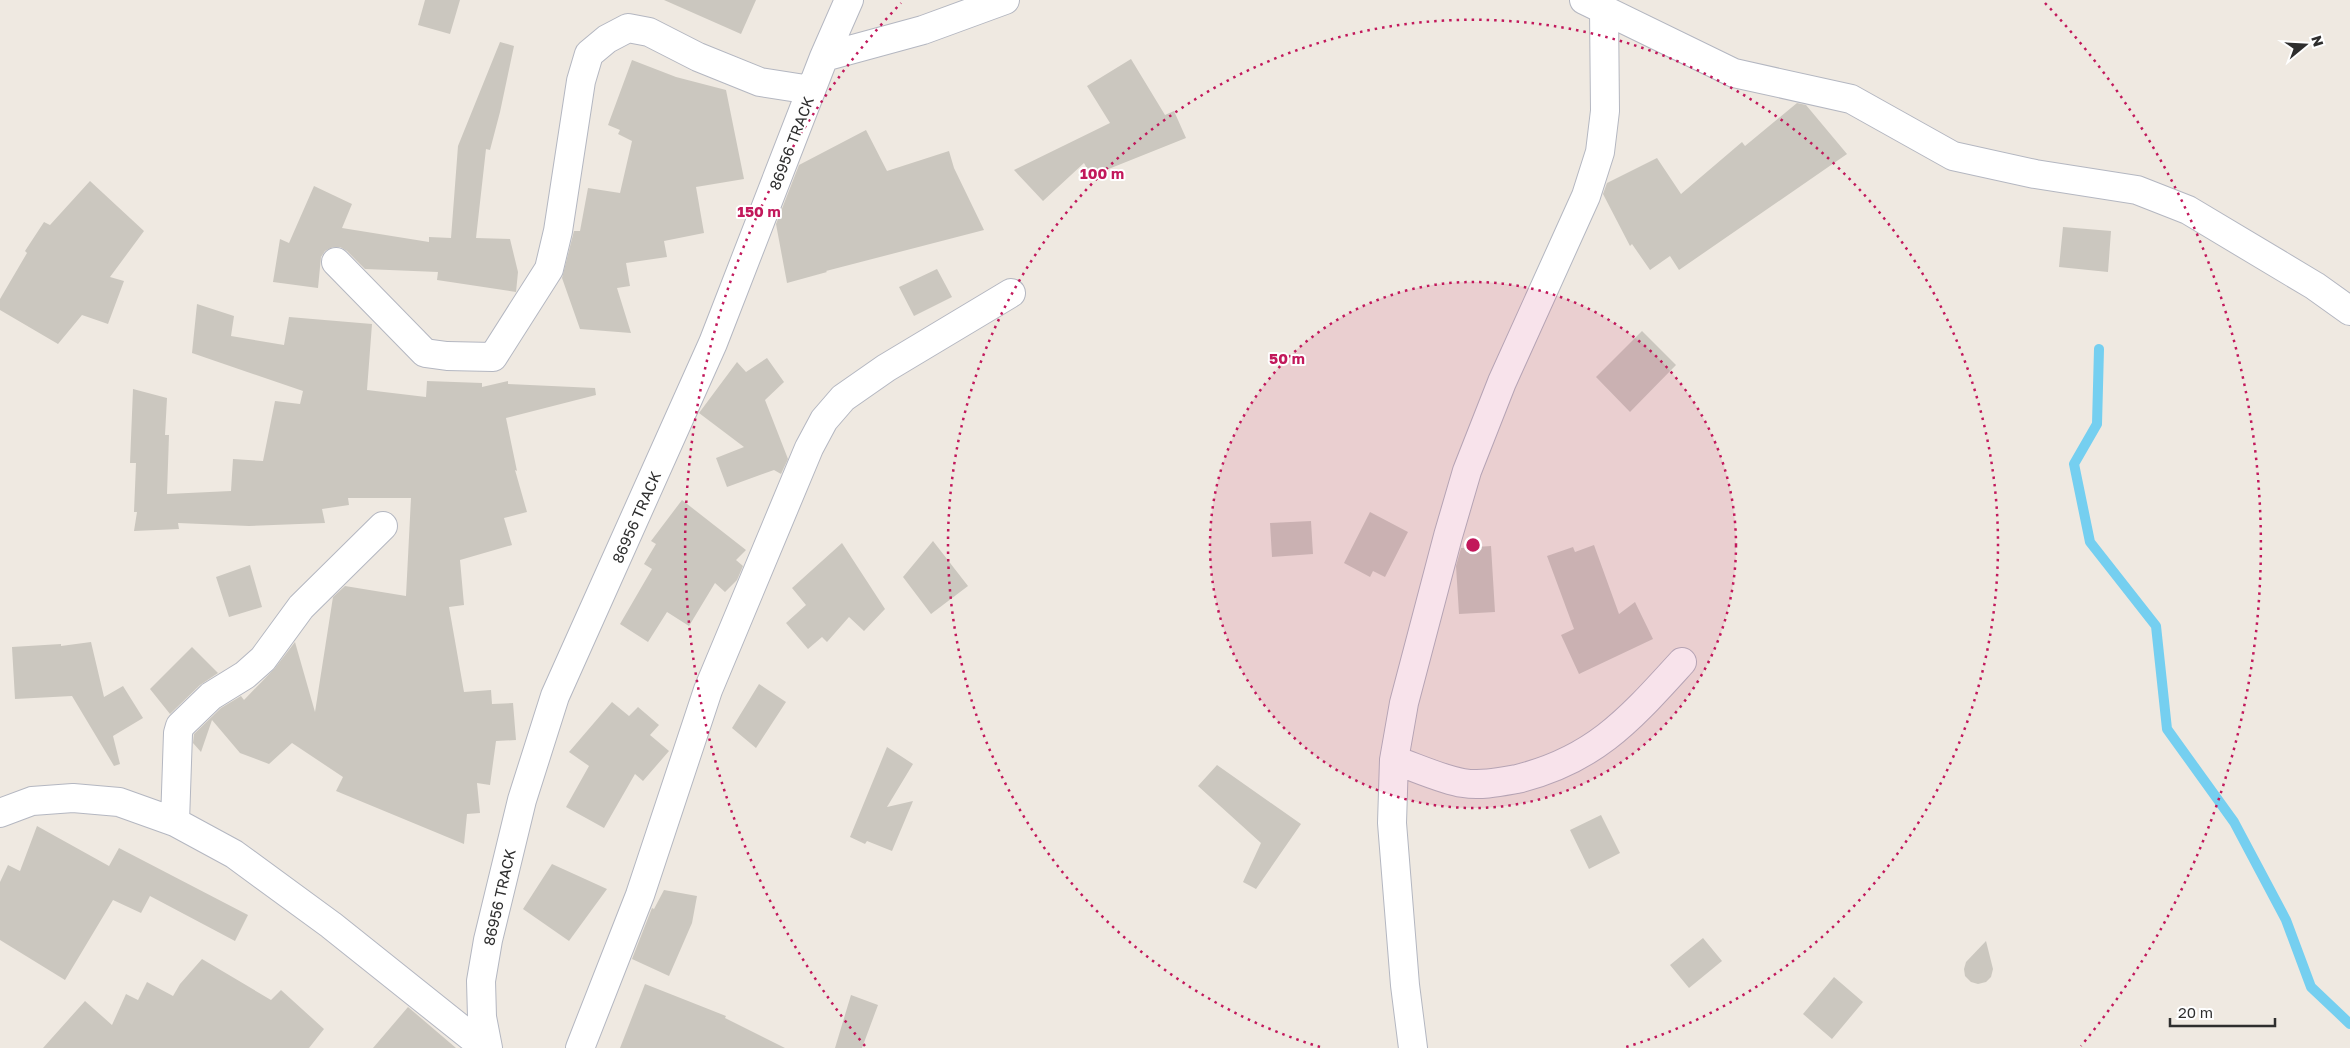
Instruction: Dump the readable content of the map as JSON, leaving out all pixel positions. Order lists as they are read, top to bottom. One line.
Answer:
{"streets":{"street":["86956 TRACK"]},"scale_bar":"20 m","north":"right","rings":["100 m","150 m","50 m"]}
